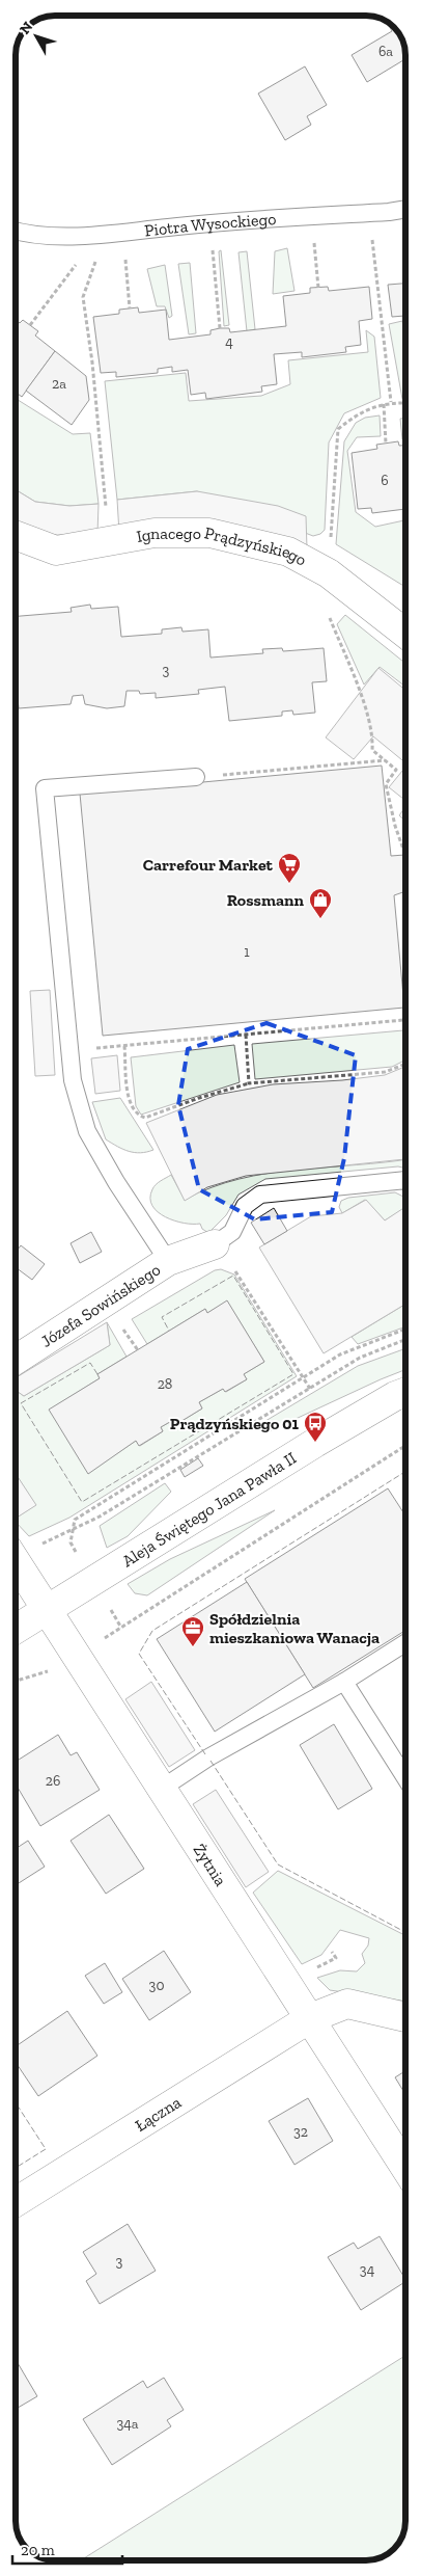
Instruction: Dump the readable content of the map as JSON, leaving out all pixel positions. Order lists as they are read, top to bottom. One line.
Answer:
{"streets":{"street":["Ignacego Prądzyńskiego","Józefa Sowińskiego","Aleja Świętego Jana Pawła II","Żytnia","Łączna"],"lane":["Piotra Wysockiego"]},"crossings":[["Aleja Świętego Jana Pawła II","Żytnia"],["Żytnia","Łączna"]],"places":{"supermarket":["Carrefour Market"],"shop":["Rossmann"],"bus stop":["Prądzyńskiego 01"],"office":["Spółdzielnia mieszkaniowa Wanacja"]},"house_numbers":["6a","4","2a","6","3","1","28","26","30","32","3","34","34a"],"scale_bar":"20 m","north":"top left"}
